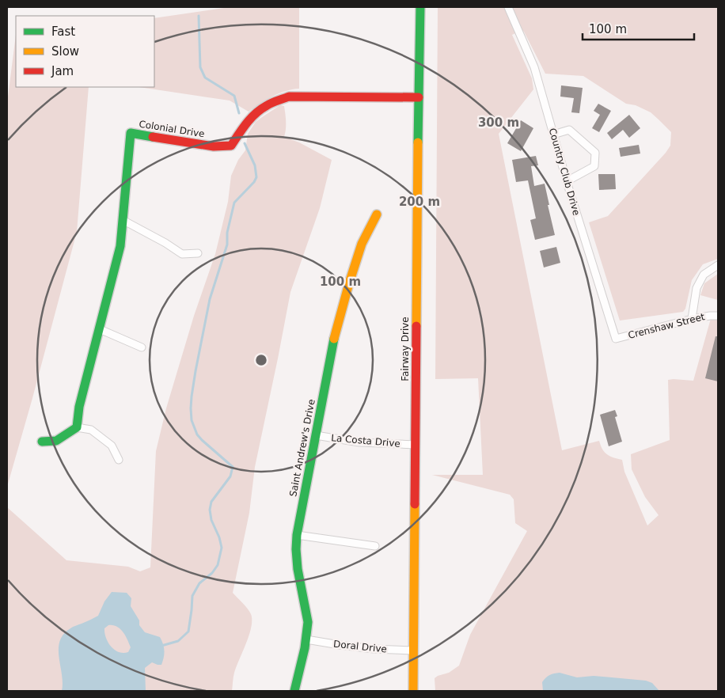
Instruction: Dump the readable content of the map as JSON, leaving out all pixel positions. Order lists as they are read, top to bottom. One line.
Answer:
{"streets":{"street":["Colonial Drive","Country Club Drive","Crenshaw Street","Fairway Drive","La Costa Drive","Saint Andrew's Drive","Doral Drive"]},"crossings":[["Colonial Drive","Fairway Drive"],["Country Club Drive","Crenshaw Street"],["Fairway Drive","La Costa Drive"],["Fairway Drive","Doral Drive"],["La Costa Drive","Saint Andrew's Drive"],["Saint Andrew's Drive","Doral Drive"]],"legend":["Fast","Slow","Jam"],"scale_bar":"100 m","rings":["300 m","200 m","100 m"]}
